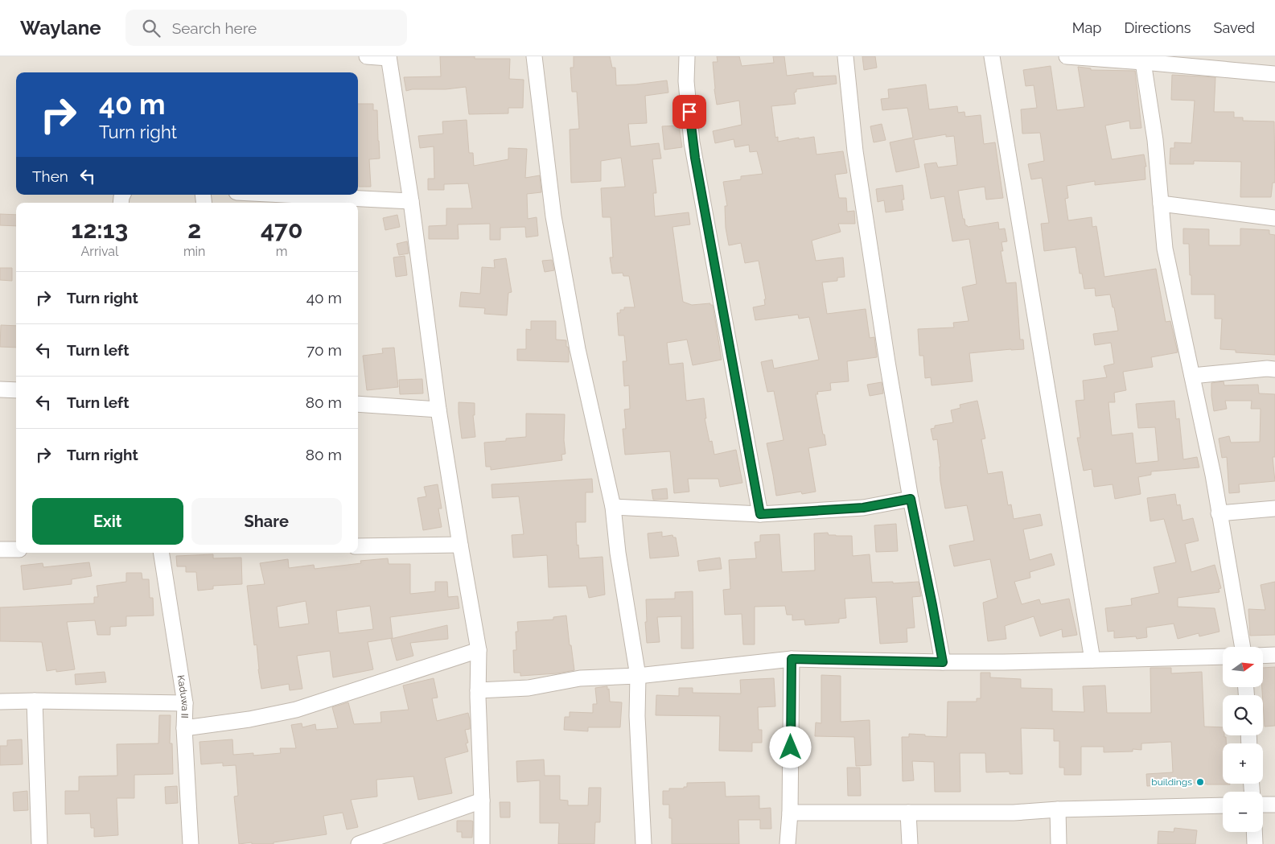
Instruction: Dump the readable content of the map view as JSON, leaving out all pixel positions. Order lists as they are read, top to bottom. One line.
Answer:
{"streets":{"street":["Kaduwa II"]},"places":["buildings"],"north":"right","page":{"header":"Waylane","search":"Search here","nav":["Map","Directions","Saved"],"turn":["40 m","Turn right"],"then":"Then","eta":["12:13","Arrival","2","min","470","m"],"list":[{"name":"Turn right","value":"40 m"},{"name":"Turn left","value":"70 m"},{"name":"Turn left","value":"80 m"},{"name":"Turn right","value":"80 m"}],"buttons":["Exit","Share"],"map_buttons":["+","−"]}}
